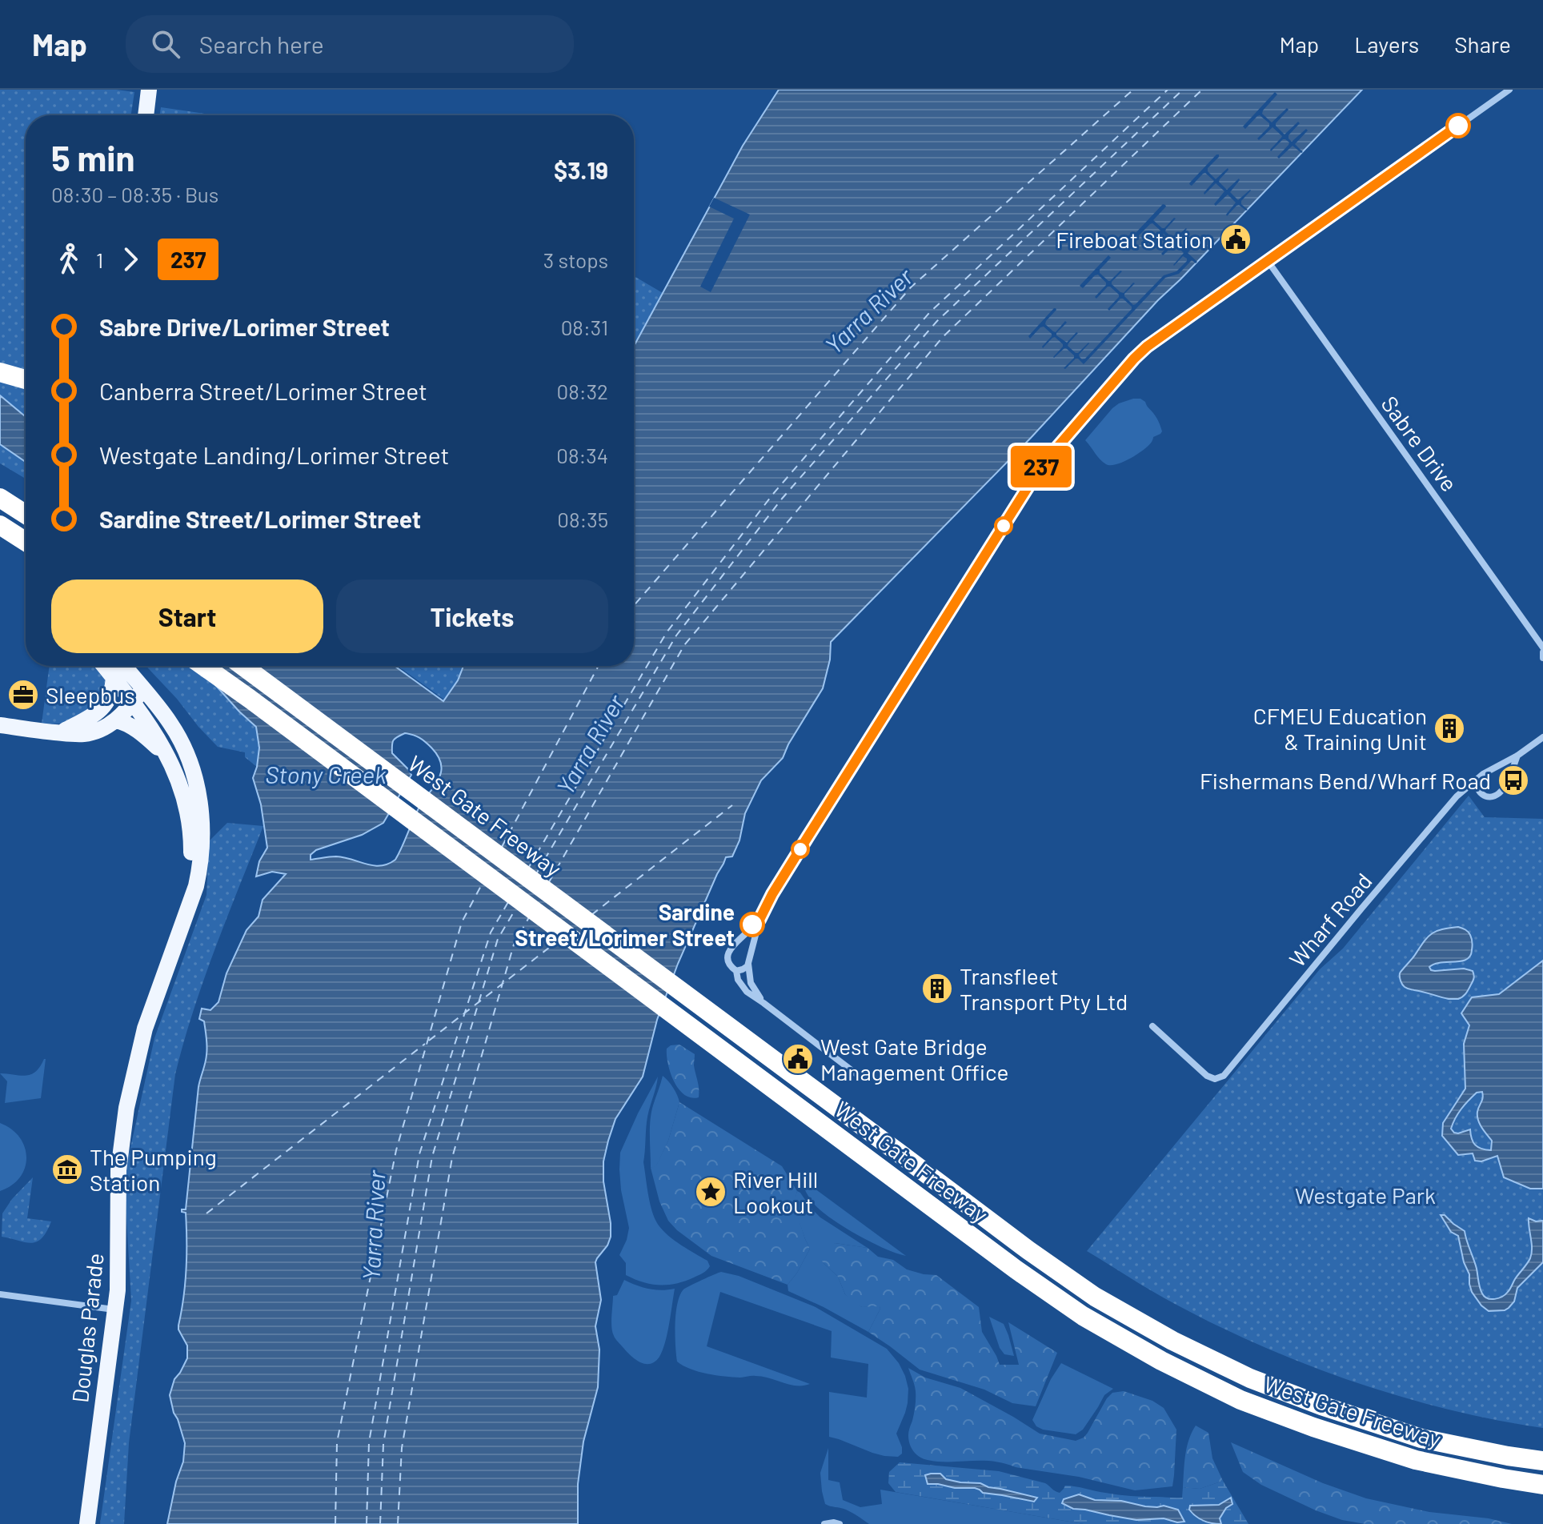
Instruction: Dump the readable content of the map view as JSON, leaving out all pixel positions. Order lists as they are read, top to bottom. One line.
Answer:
{"streets":{"highway":["West Gate Freeway"],"main road":["Douglas Parade"],"street":["Sabre Drive","Wharf Road"]},"water":["Yarra River","Stony Creek"],"parks":["Westgate Park"],"places":{"public building":["Fireboat Station","West Gate Bridge Management Office"],"office":["Sleepbus"],"building":["CFMEU Education & Training Unit","Transfleet Transport Pty Ltd"],"bus stop":["Fishermans Bend/Wharf Road"],"other":["Sardine Street/Lorimer Street"],"museum":["The Pumping Station"],"place":["River Hill Lookout"]},"lines":["bus line 237"],"page":{"header":"Map","search":"Search here","nav":["Map","Layers","Share"],"on_map":"237","heading":["5 min","08:30 – 08:35 · Bus","$3.19"],"legs":["1","237","3 stops"],"list":[{"name":"Sabre Drive/Lorimer Street","value":"08:31"},{"name":"Canberra Street/Lorimer Street","value":"08:32"},{"name":"Westgate Landing/Lorimer Street","value":"08:34"},{"name":"Sardine Street/Lorimer Street","value":"08:35"}],"buttons":["Start","Tickets"]}}
